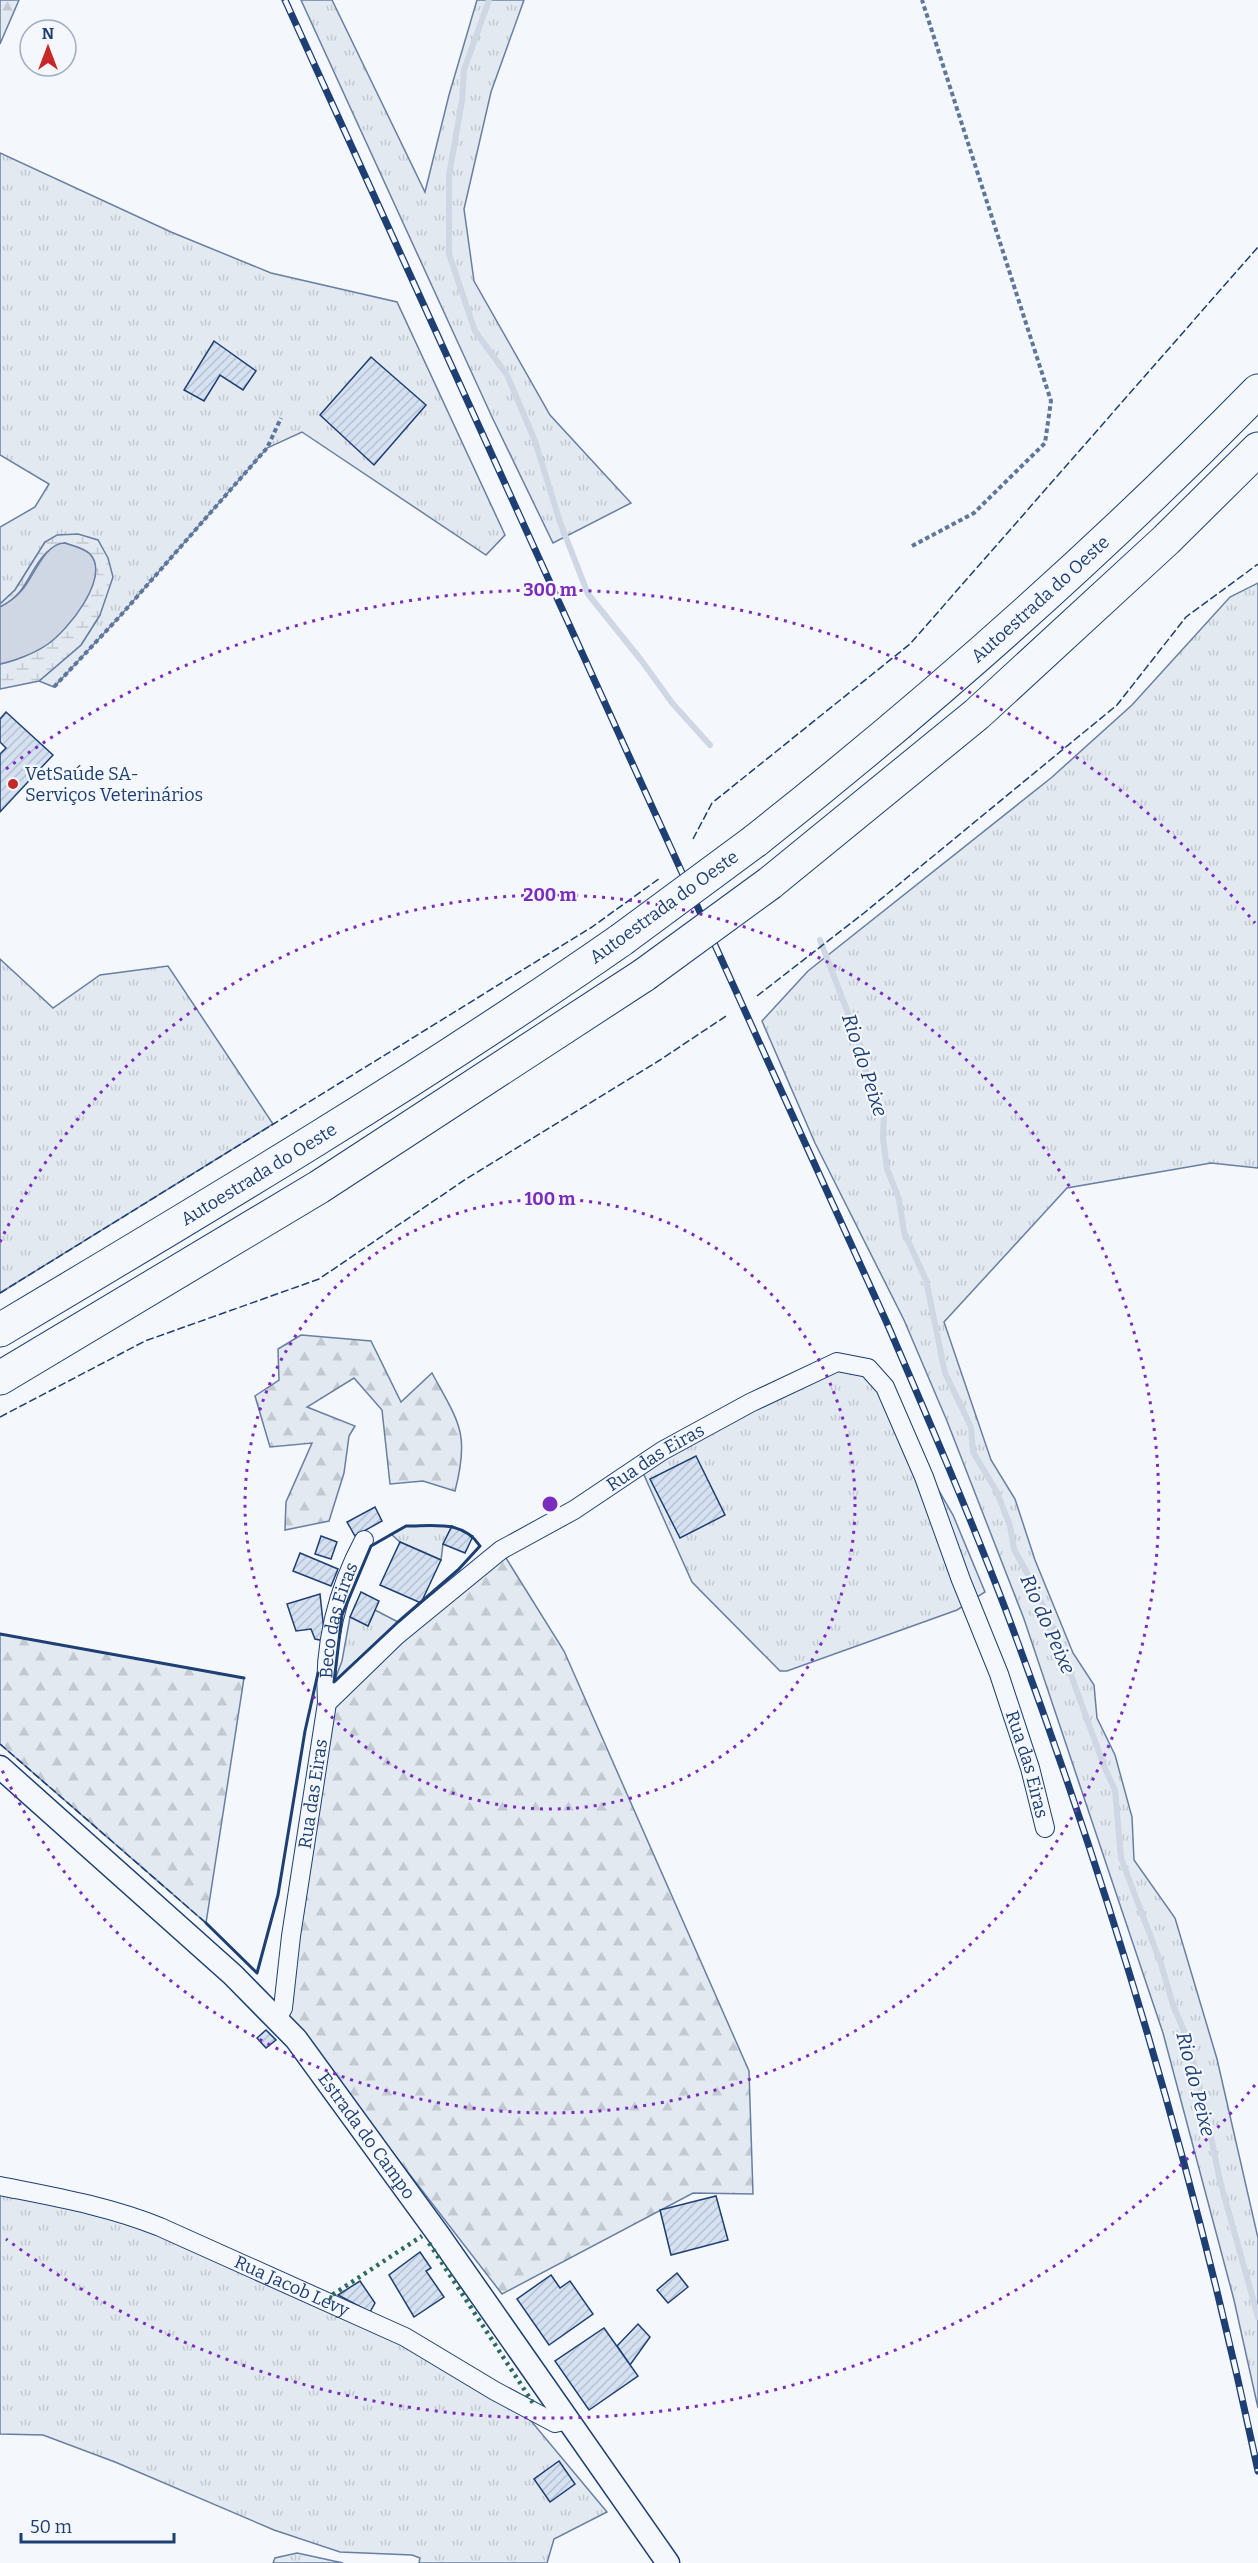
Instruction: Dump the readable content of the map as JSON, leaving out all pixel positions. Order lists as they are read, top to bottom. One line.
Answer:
{"streets":{"highway":["Autoestrada do Oeste"],"street":["Rua das Eiras","Beco das Eiras","Estrada do Campo","Rua Jacob Levy"]},"crossings":[["Rua das Eiras","Beco das Eiras"],["Rua das Eiras","Estrada do Campo"],["Estrada do Campo","Rua Jacob Levy"]],"water":["Rio do Peixe"],"places":["VetSaúde SA- Serviços Veterinários"],"scale_bar":"50 m","north":"top","rings":["300 m","200 m","100 m"]}
